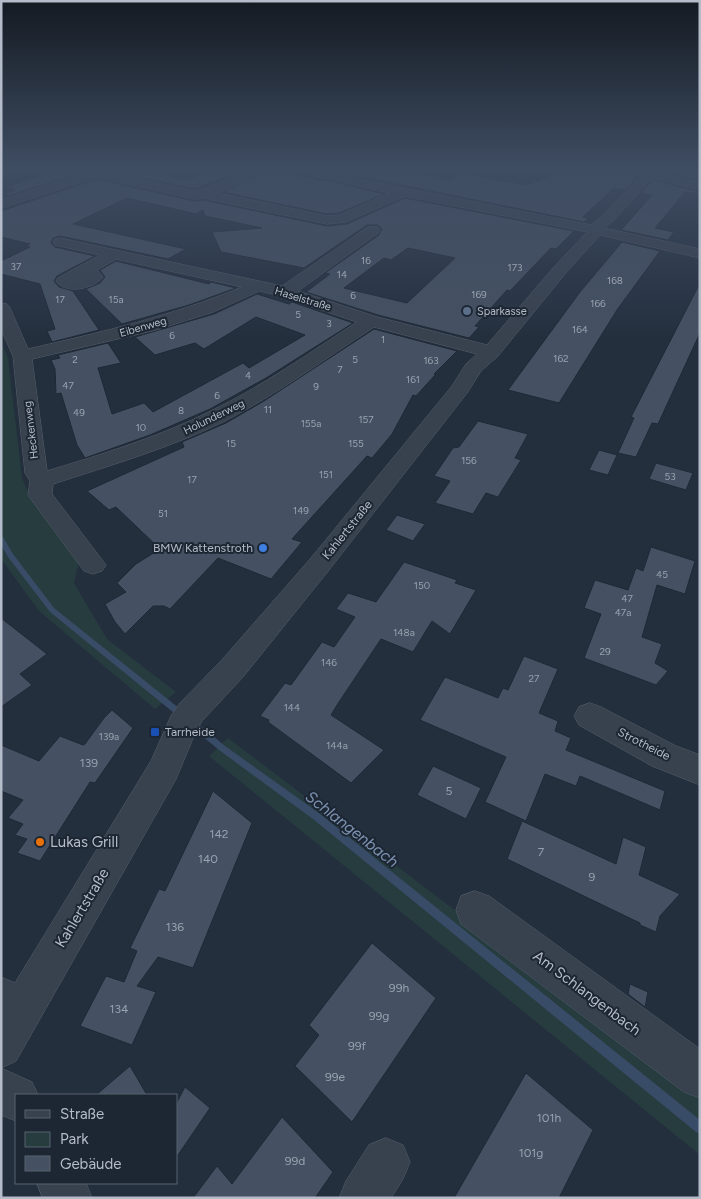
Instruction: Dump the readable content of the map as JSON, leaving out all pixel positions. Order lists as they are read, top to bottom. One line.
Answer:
{"streets":{"street":["Haselstraße","Eibenweg","Holunderweg","Heckenweg","Kahlertstraße","Strotheide","Am Schlangenbach"]},"crossings":[["Haselstraße","Eibenweg"],["Haselstraße","Holunderweg"],["Haselstraße","Kahlertstraße"],["Eibenweg","Heckenweg"],["Holunderweg","Heckenweg"]],"water":["Schlangenbach"],"places":{"other":["Sparkasse","BMW Kattenstroth","Lukas Grill"],"transit":["Tarrheide"]},"house_numbers":["16","37","173","14","168","169","6","17","15a","166","5","3","164","6","1","162","2","5","163","7","4","161","47","9","6","11","8","49","157","155a","10","15","155","156","151","53","17","149","51","45","150","47","47a","148a","29","146","27","144","139a","144a","139","5","142","7","140","9","136","99h","134","99g","99f","99e","101h","101g","99d"],"legend":["Straße","Park","Gebäude"]}
